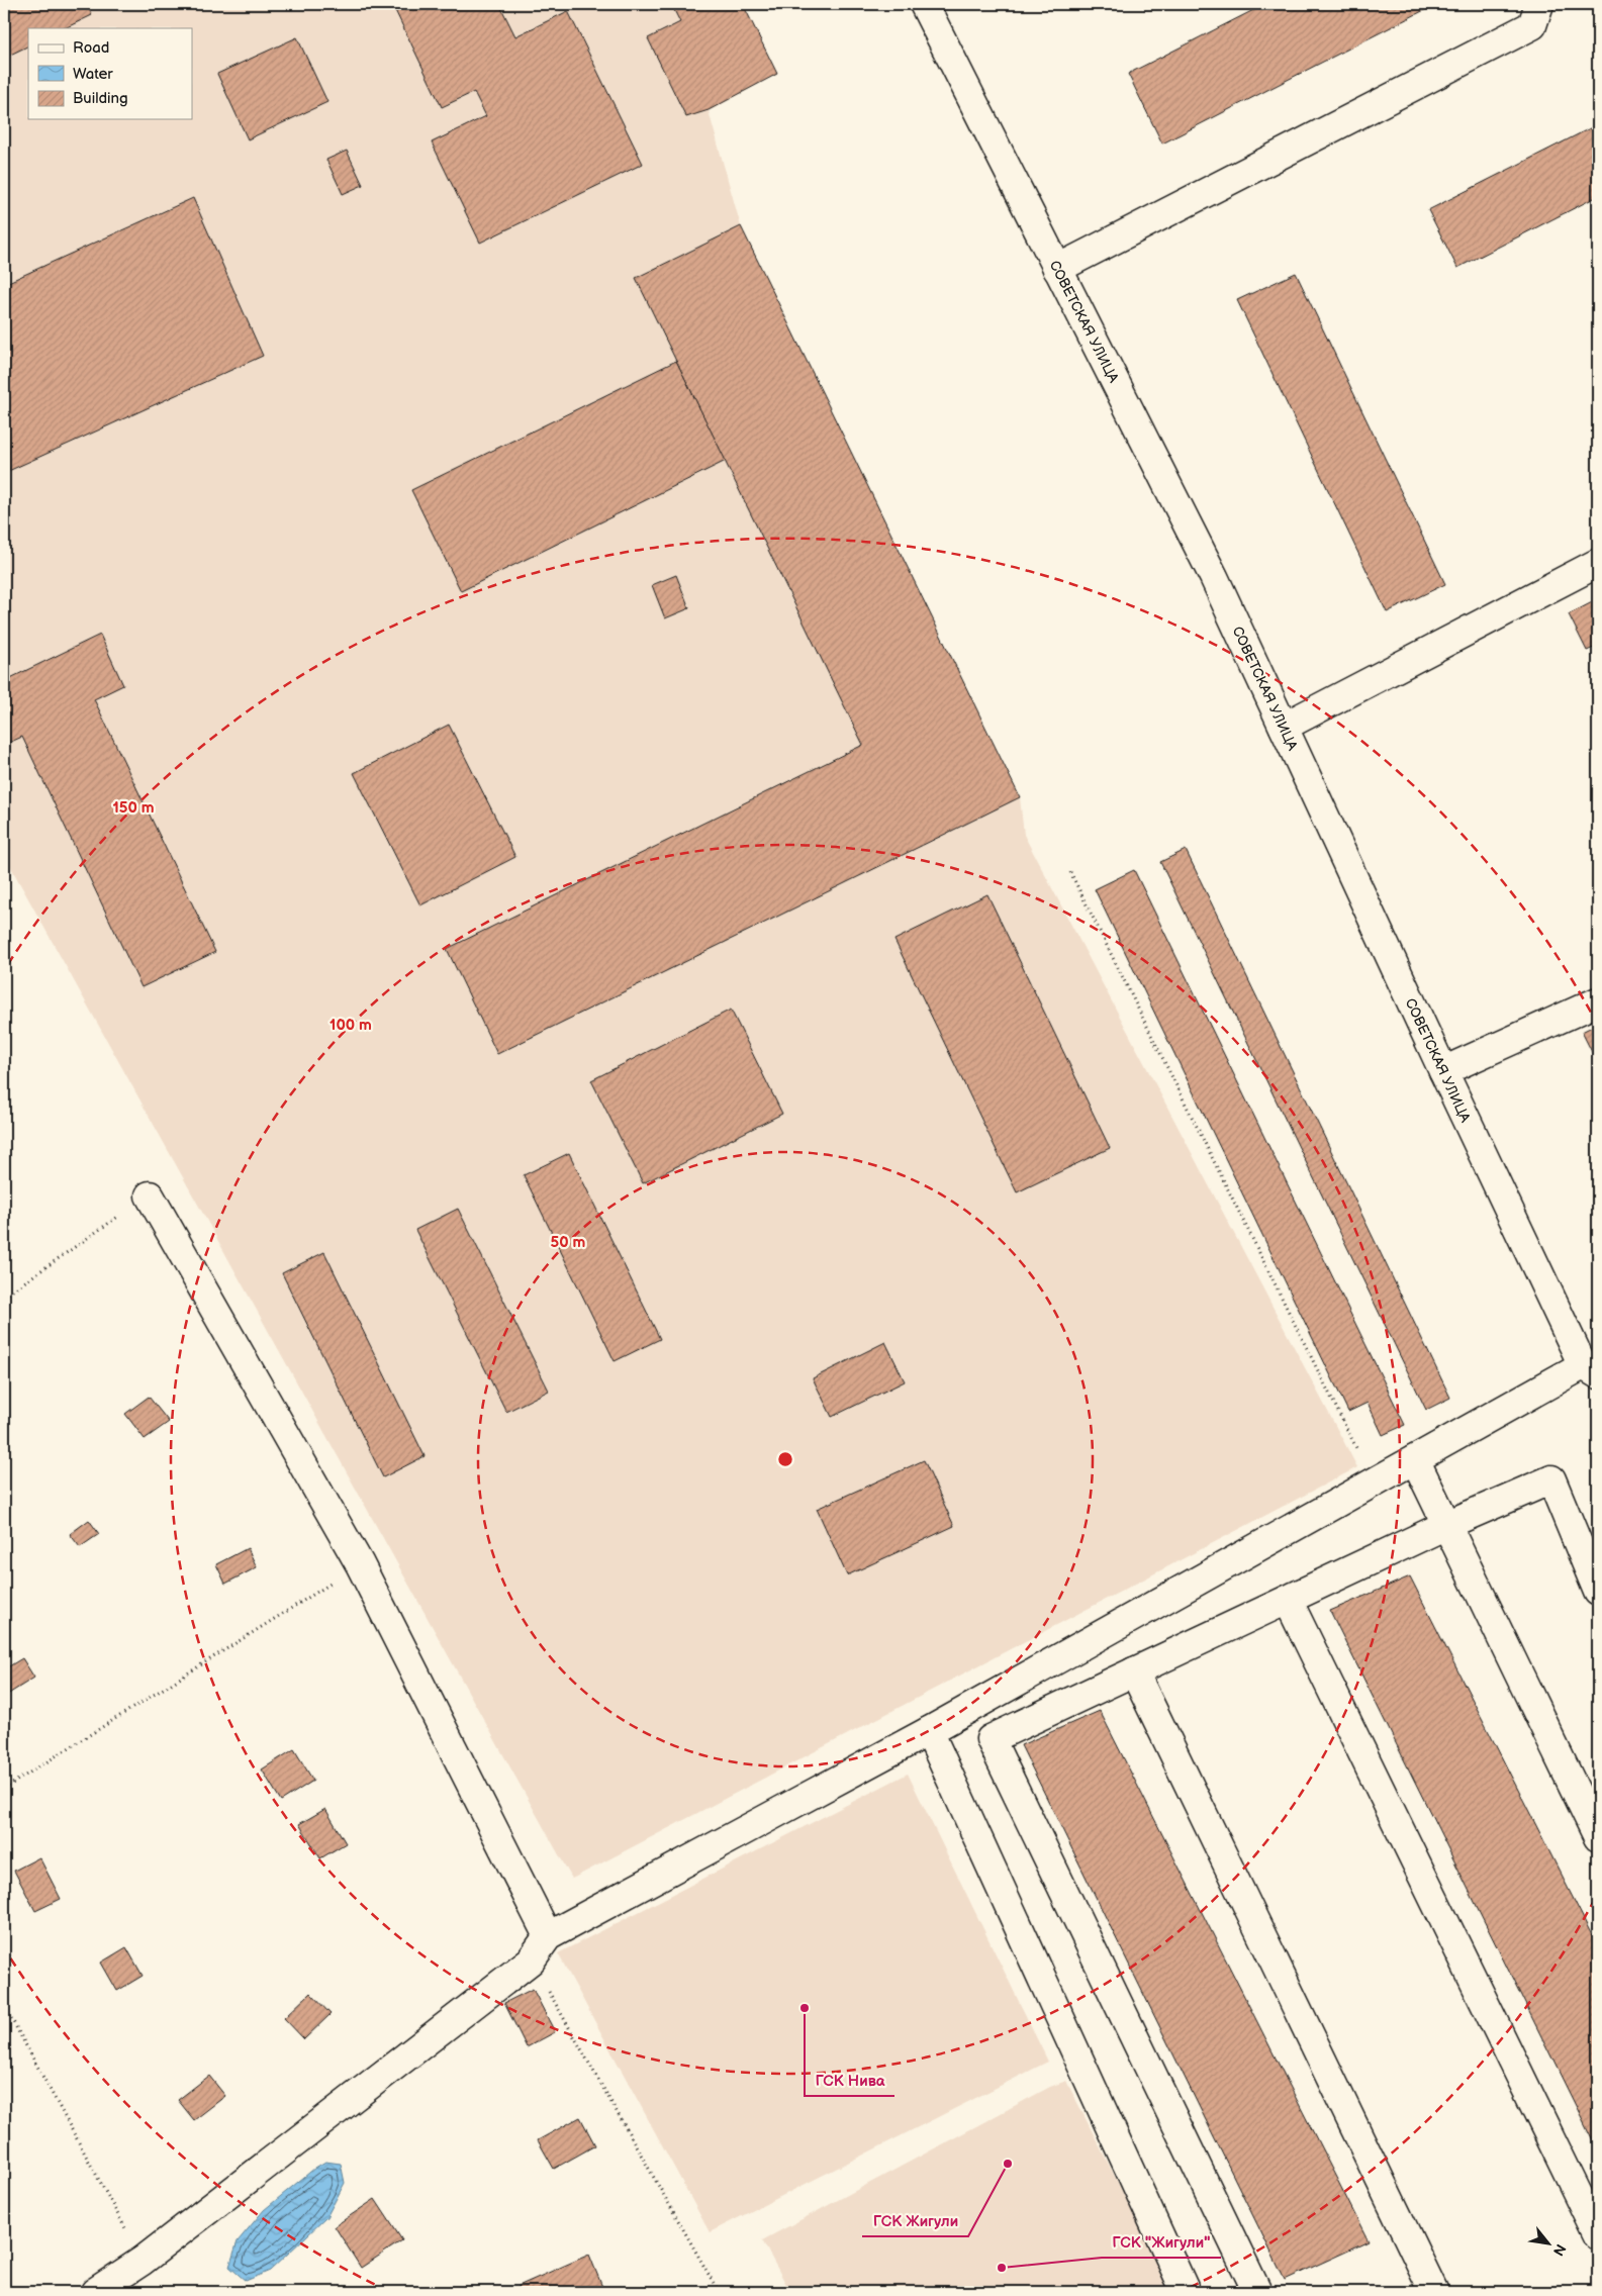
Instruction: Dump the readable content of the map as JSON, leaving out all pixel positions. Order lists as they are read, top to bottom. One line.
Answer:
{"streets":{"street":["СОВЕТСКАЯ УЛИЦА"]},"places":["ГСК Нива","ГСК Жигули","ГСК \"Жигули\""],"legend":["Road","Water","Building"],"north":"bottom right","rings":["150 m","100 m","50 m"]}
